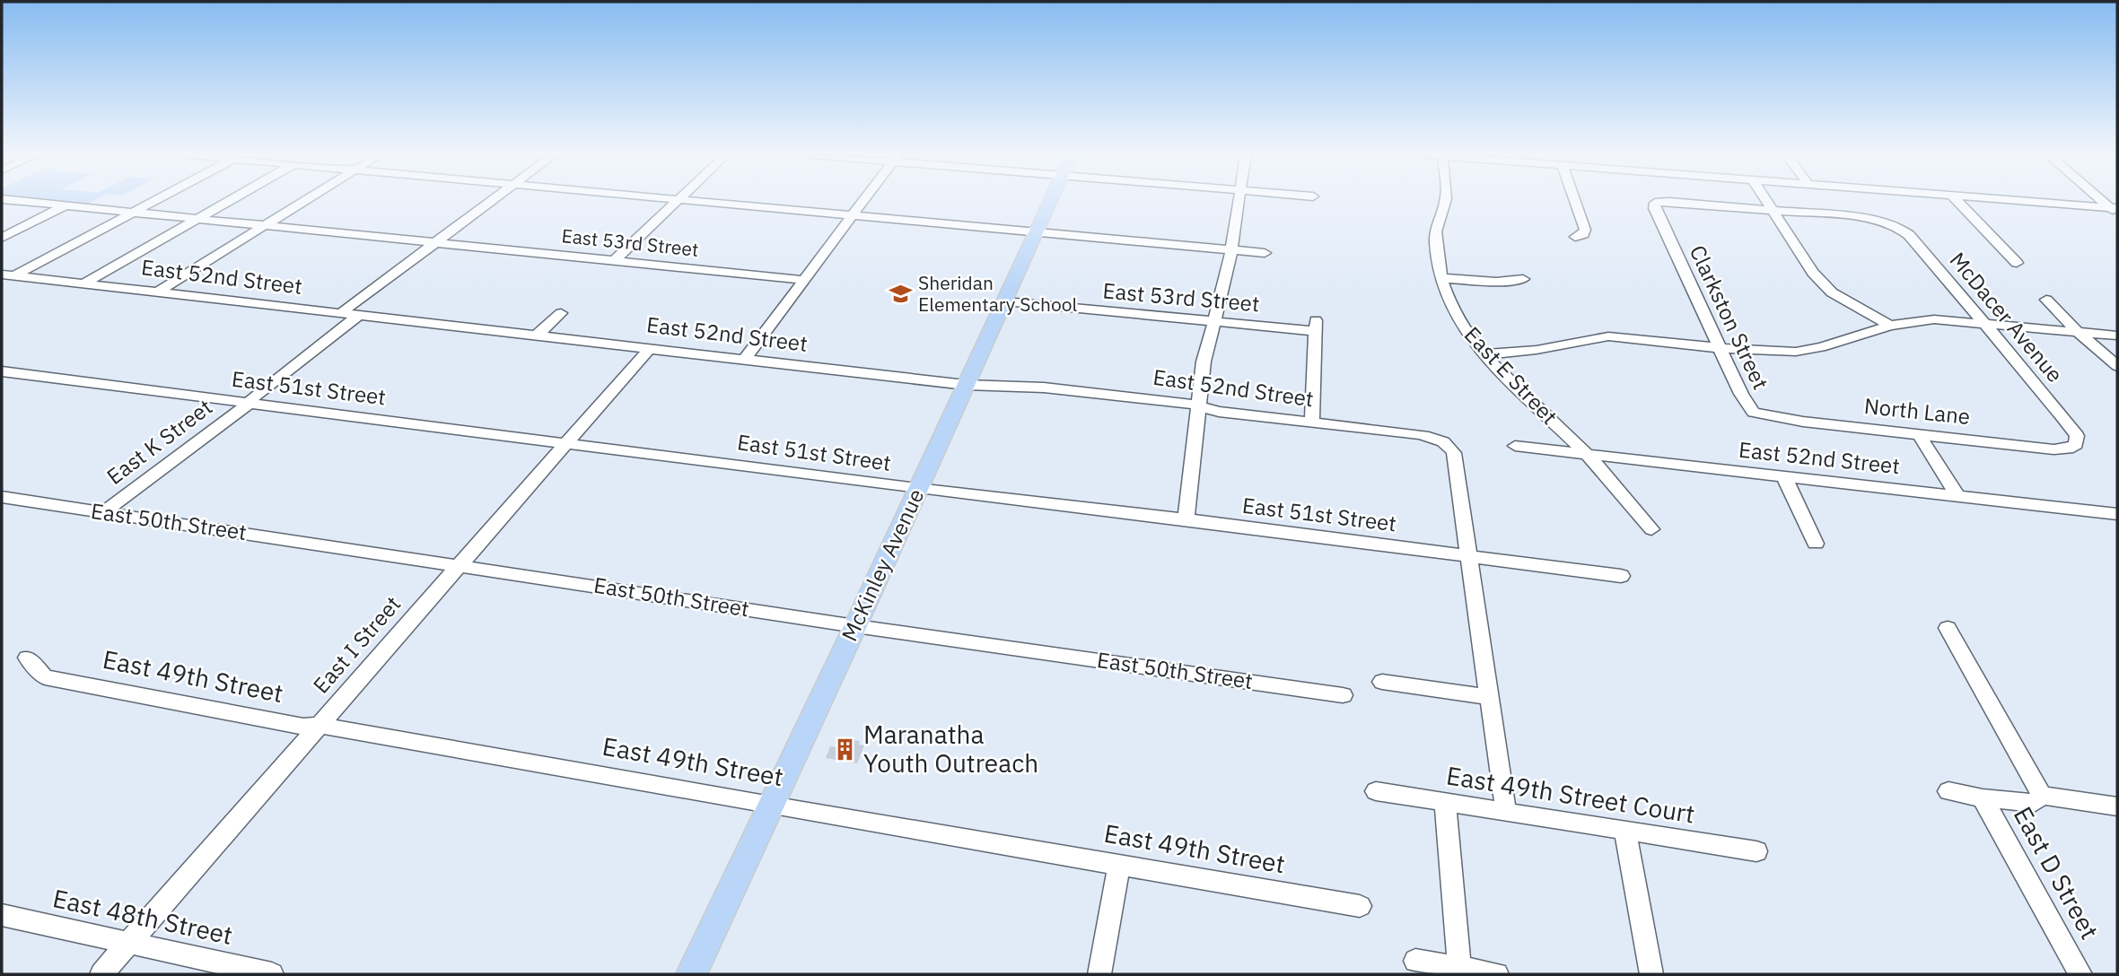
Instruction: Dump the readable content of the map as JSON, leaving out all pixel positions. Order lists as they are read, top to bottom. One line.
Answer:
{"streets":{"main road":["McKinley Avenue"],"street":["East 53rd Street","East 52nd Street","Clarkston Street","McDacer Avenue","East E Street","East 51st Street","North Lane","East K Street","East 50th Street","East I Street","East 49th Street","East 49th Street Court","East D Street","East 48th Street"]},"crossings":[["East 53rd Street","East 52nd Street"],["East 53rd Street","McKinley Avenue"],["East 52nd Street","East E Street"],["East 52nd Street","East 51st Street"],["East 52nd Street","East K Street"],["East 52nd Street","McKinley Avenue"],["East 52nd Street","East I Street"],["Clarkston Street","McDacer Avenue"],["Clarkston Street","North Lane"],["McDacer Avenue","North Lane"],["East 51st Street","East K Street"],["East 51st Street","McKinley Avenue"],["East 51st Street","East I Street"],["East K Street","East 50th Street"],["East 50th Street","McKinley Avenue"],["East 50th Street","East I Street"],["McKinley Avenue","East 49th Street"],["East I Street","East 49th Street"],["East I Street","East 48th Street"]],"places":{"school or university":["Sheridan Elementary School"],"building":["Maranatha Youth Outreach"]}}
